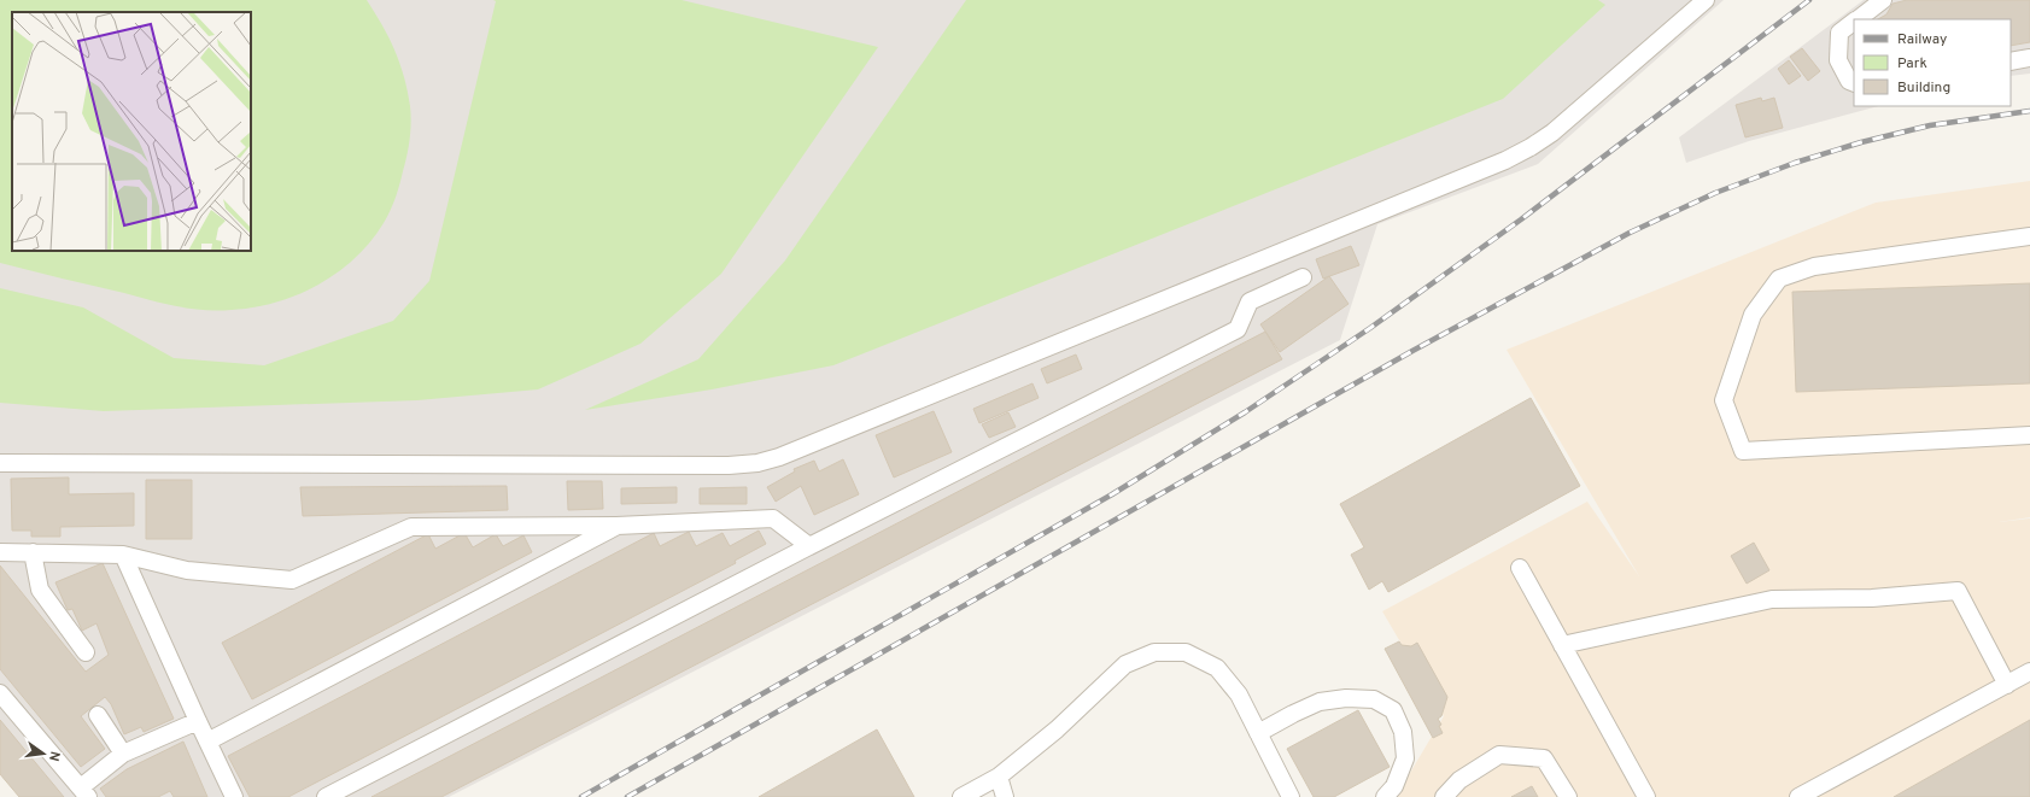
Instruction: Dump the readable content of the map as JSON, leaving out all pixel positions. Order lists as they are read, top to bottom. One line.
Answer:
{"legend":["Railway","Park","Building"],"north":"right"}
